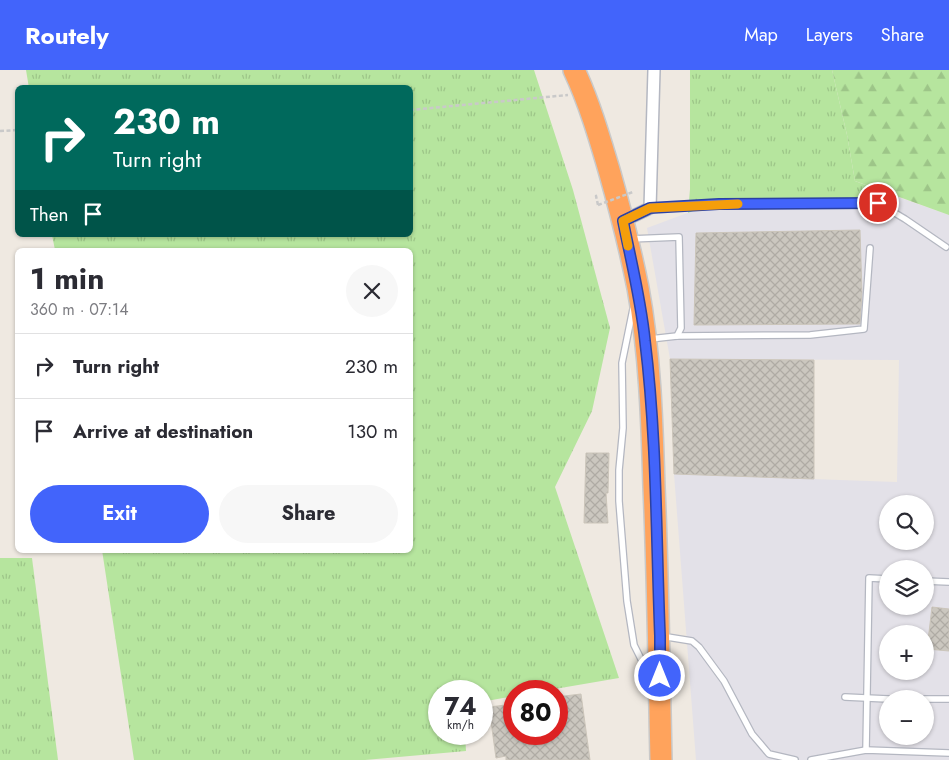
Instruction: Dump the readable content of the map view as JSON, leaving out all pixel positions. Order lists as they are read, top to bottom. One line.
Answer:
{"page":{"header":"Routely","nav":["Map","Layers","Share"],"turn":["230 m","Turn right"],"then":"Then","heading":["1 min","360 m · 07:14"],"list":[{"name":"Turn right","value":"230 m"},{"name":"Arrive at destination","value":"130 m"}],"buttons":["Exit","Share"],"map_buttons":["+","−"],"speed":"74 km/h","limit":"80"}}
